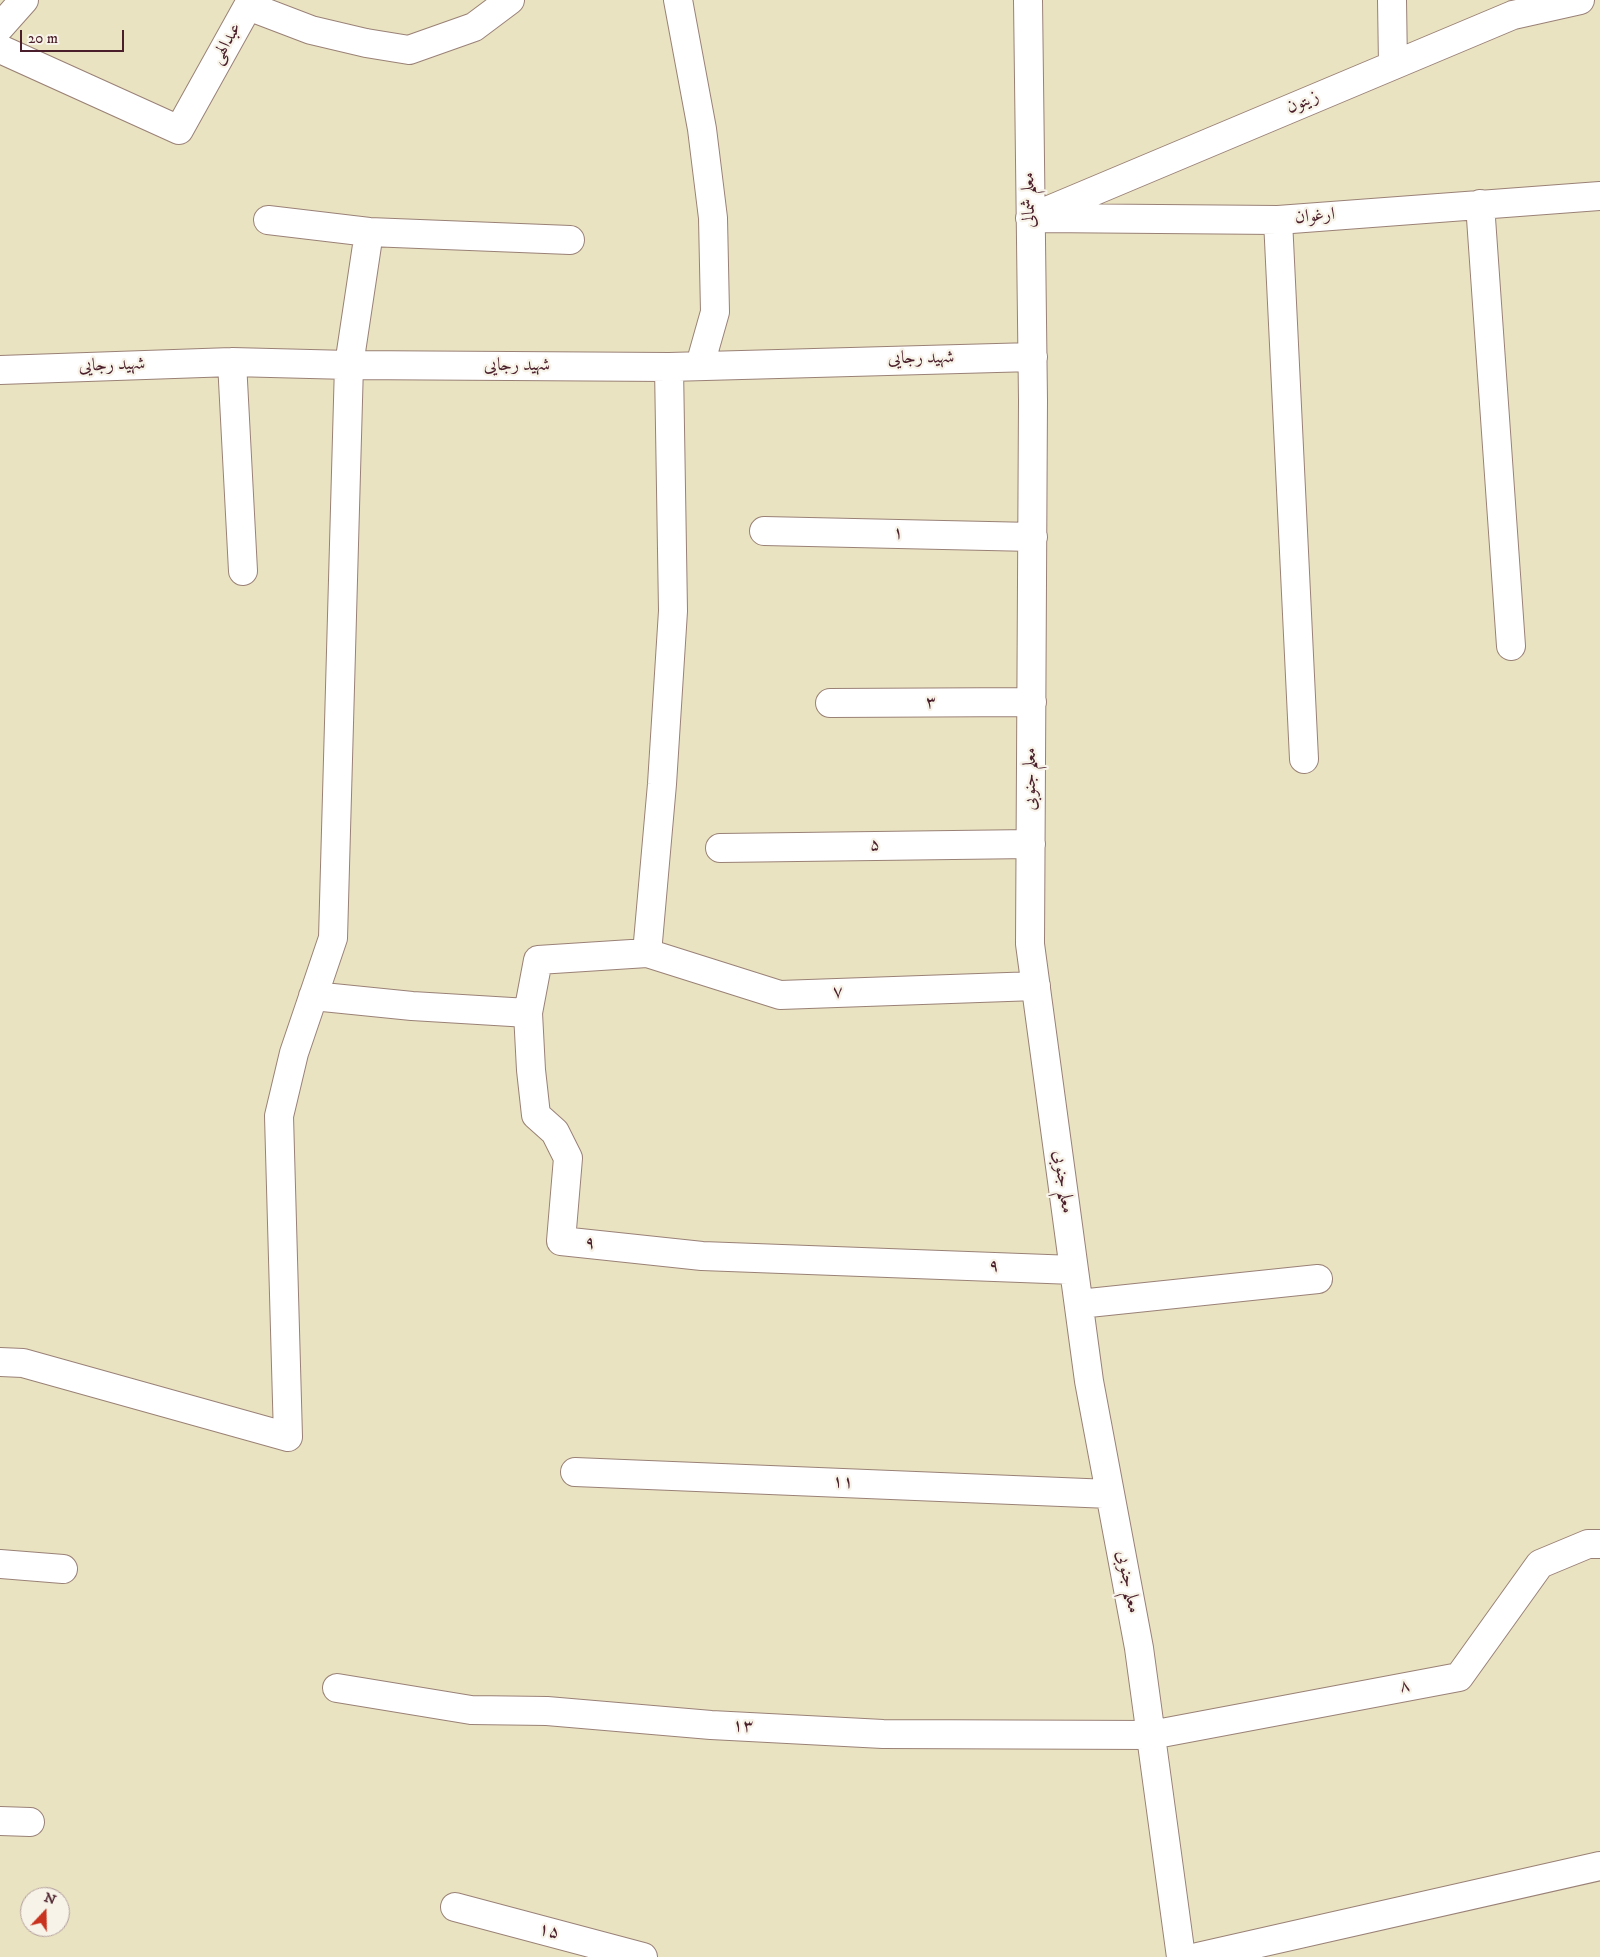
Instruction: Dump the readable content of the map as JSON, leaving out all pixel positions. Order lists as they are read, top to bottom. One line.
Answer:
{"streets":{"street":["عبدالهی","زیتون","معلم شمالی","ارغوان","شهید رجایی","۱","۳","معلم جنوبی","۵","۷","۹","۱۱","۸","۱۳","۱۵"]},"crossings":[["زیتون","معلم شمالی"],["زیتون","ارغوان"],["معلم شمالی","ارغوان"],["معلم شمالی","شهید رجایی"],["معلم شمالی","معلم جنوبی"],["۱","معلم جنوبی"],["۳","معلم جنوبی"],["معلم جنوبی","۵"],["معلم جنوبی","۷"],["معلم جنوبی","۹"],["معلم جنوبی","۱۱"],["معلم جنوبی","۸"],["معلم جنوبی","۱۳"],["۸","۱۳"]],"scale_bar":"20 m","north":"top"}
